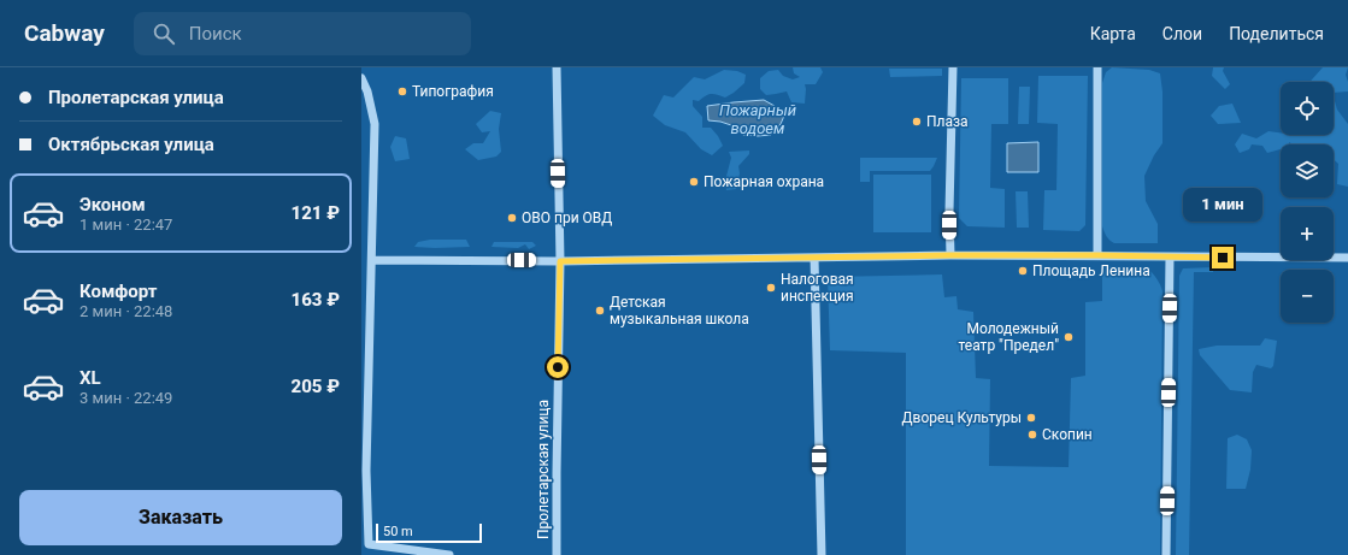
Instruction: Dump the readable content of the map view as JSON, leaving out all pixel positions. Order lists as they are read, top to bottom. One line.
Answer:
{"streets":{"street":["Пролетарская улица"]},"water":["Пожарный водоем"],"places":["Типография","Плаза","Пожарная охрана","ОВО при ОВД","Площадь Ленина","Налоговая инспекция","Детская музыкальная школа","Молодежный театр \"Предел\"","Дворец Культуры","Скопин"],"scale_bar":"50 m","page":{"header":"Cabway","search":"Поиск","nav":["Карта","Слои","Поделиться"],"banner":["Пролетарская улица","Октябрьская улица"],"map_buttons":["+","−"],"list":[{"name":"Эконом","note":"1 мин · 22:47","value":"121 ₽"},{"name":"Комфорт","note":"2 мин · 22:48","value":"163 ₽"},{"name":"XL","note":"3 мин · 22:49","value":"205 ₽"}],"bubble":"1 мин","buttons":"Заказать","scale":"50 m"}}
